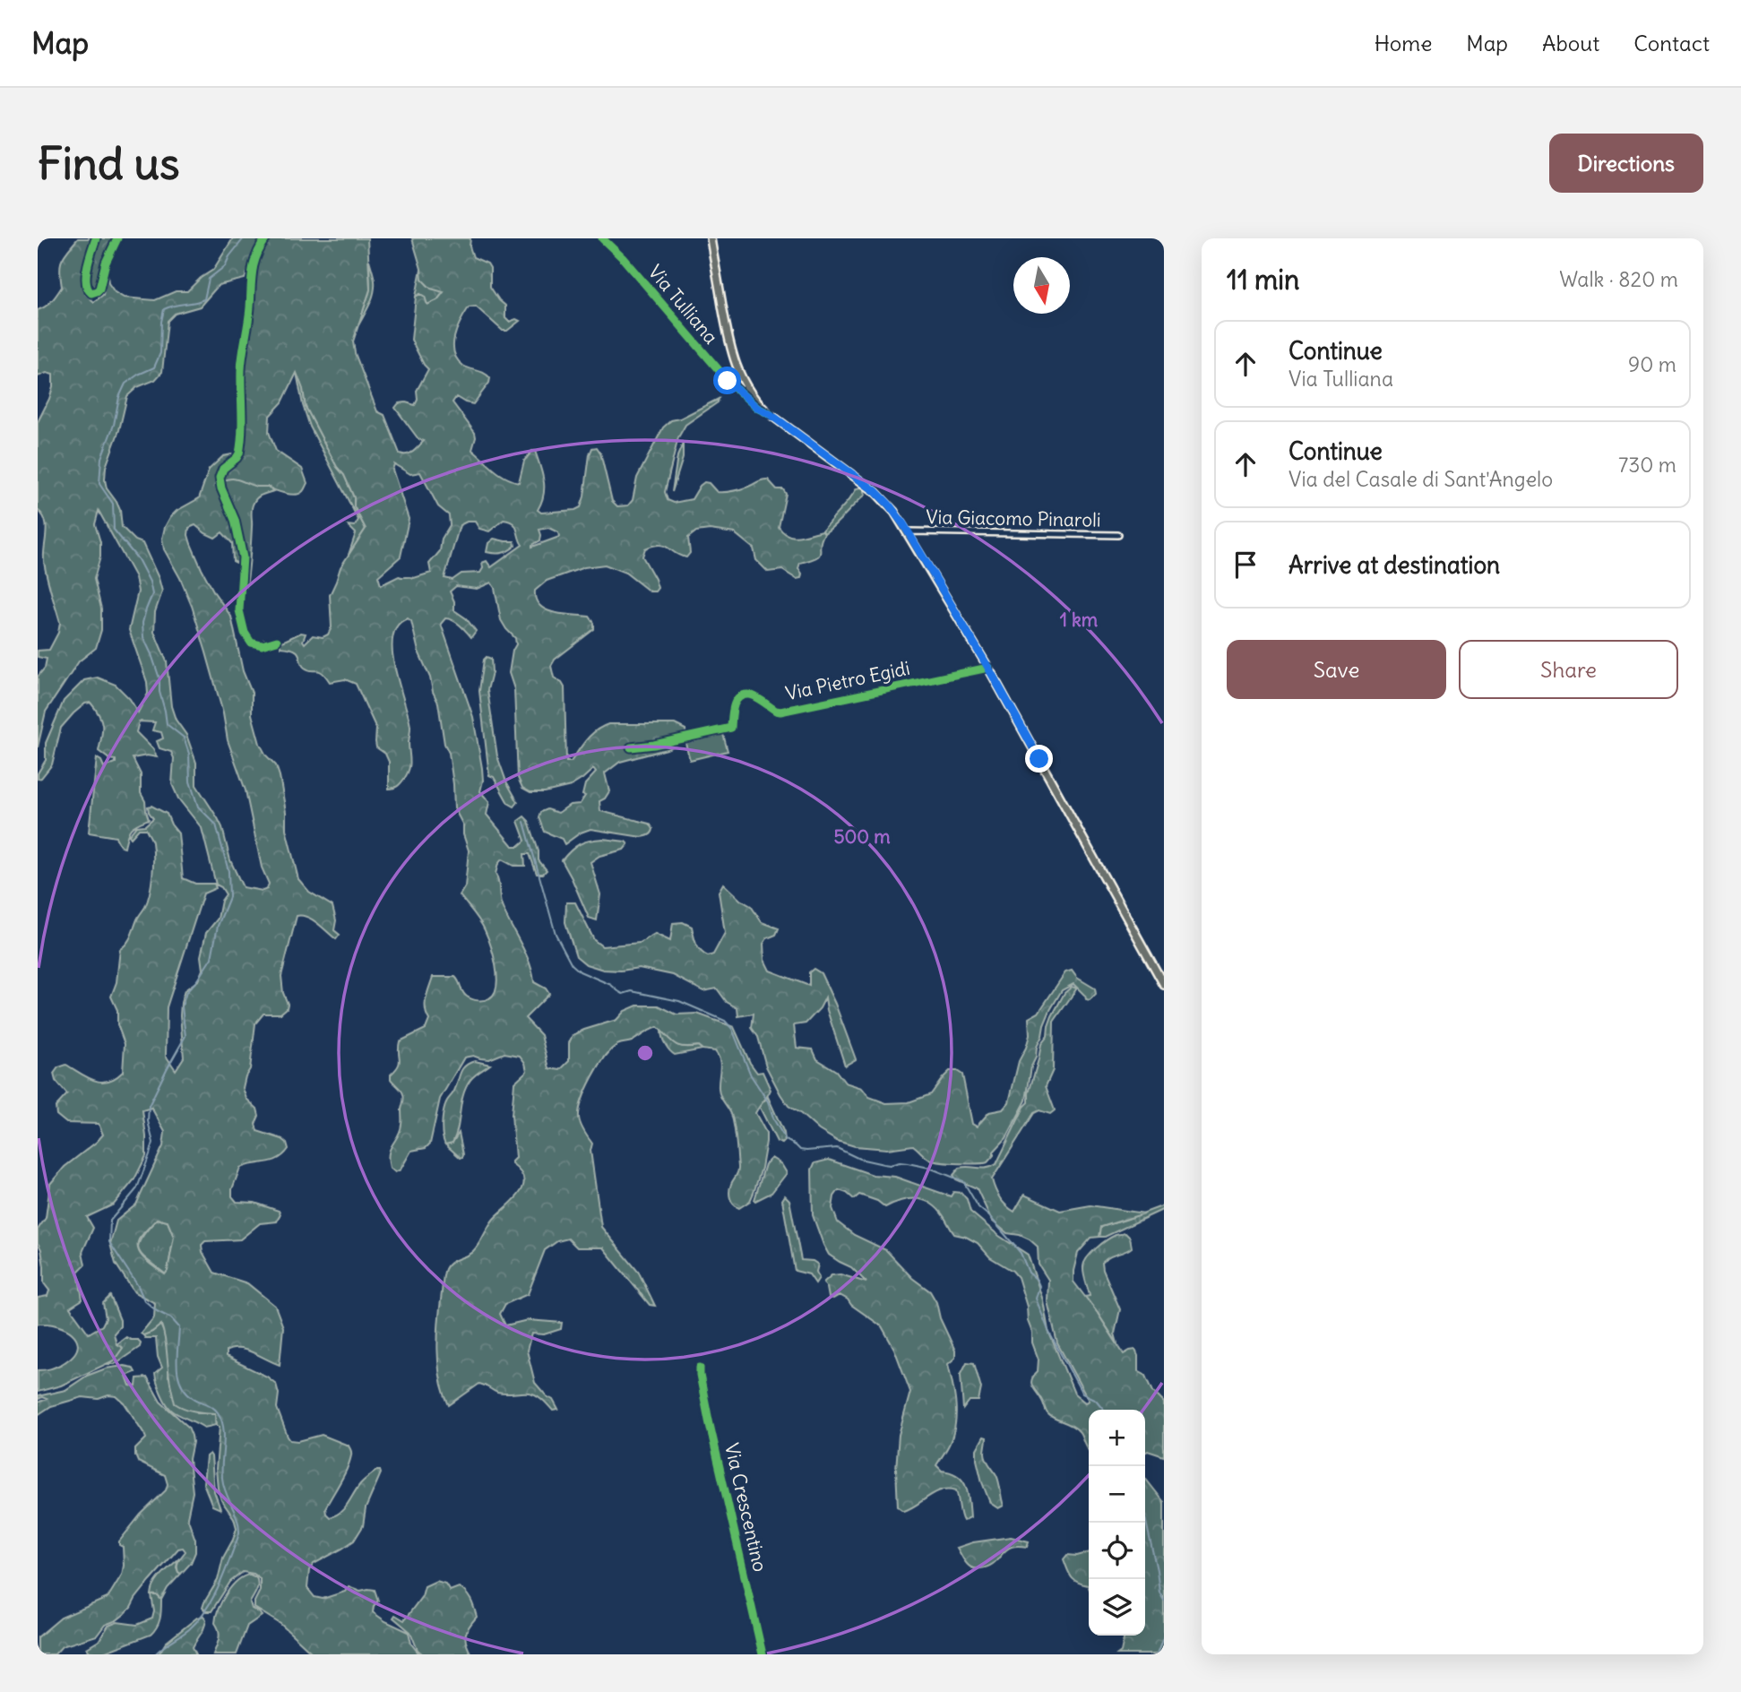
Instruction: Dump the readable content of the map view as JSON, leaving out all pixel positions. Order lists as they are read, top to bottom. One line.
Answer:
{"streets":{"street":["Via Tulliana","Via Giacomo Pinaroli","Via Pietro Egidi","Via Crescentino"]},"north":"bottom","page":{"header":"Map","nav":["Home","Map","About","Contact"],"buttons":["Directions",["Save","Share"]],"title":"Find us","heading":["11 min","Walk · 820 m"],"list":[["Continue","Via Tulliana","90 m"],["Continue","Via del Casale di Sant'Angelo","730 m"],"Arrive at destination"],"map_buttons":["+","−"]},"rings":["1 km","500 m"]}
